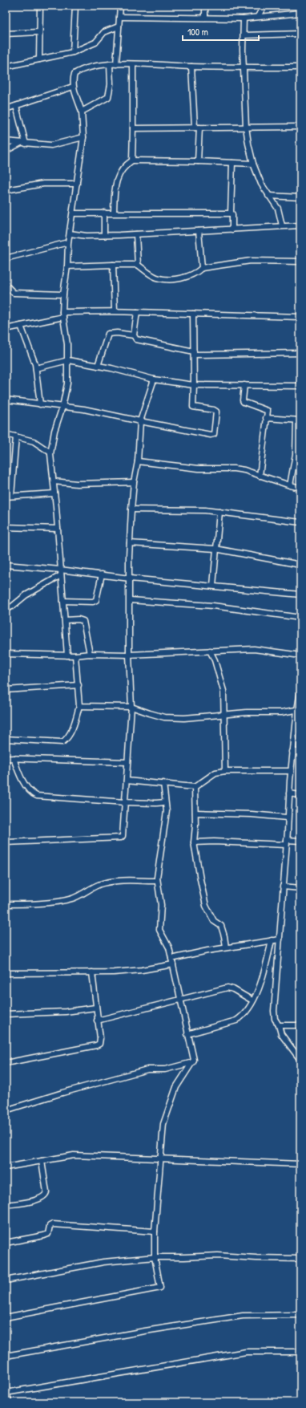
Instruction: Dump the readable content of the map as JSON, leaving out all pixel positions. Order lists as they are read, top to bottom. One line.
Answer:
{"scale_bar":"100 m"}
